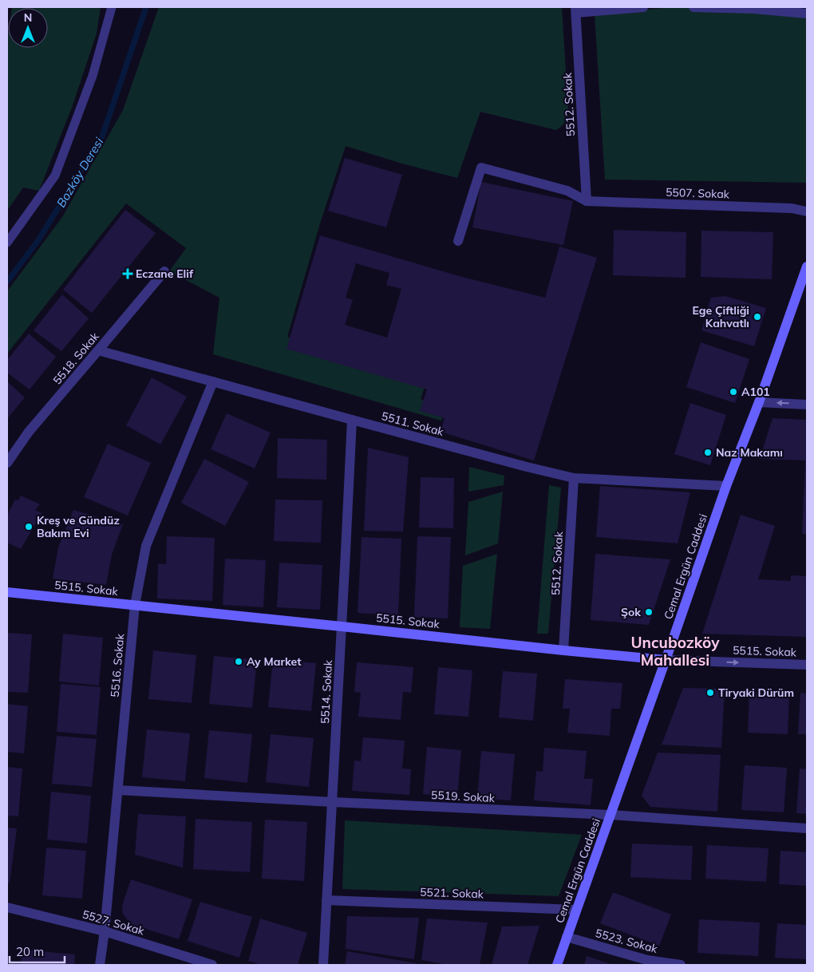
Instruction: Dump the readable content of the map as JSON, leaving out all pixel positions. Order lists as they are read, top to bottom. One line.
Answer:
{"streets":{"street":["5512. Sokak","5507. Sokak","5518. Sokak","5511. Sokak","Cemal Ergün Caddesi","5515. Sokak","5516. Sokak","5514. Sokak","5519. Sokak","5521. Sokak","5527. Sokak","5523. Sokak"]},"crossings":[["5512. Sokak","5507. Sokak"],["5512. Sokak","5511. Sokak"],["5512. Sokak","5515. Sokak"],["5518. Sokak","5511. Sokak"],["5511. Sokak","Cemal Ergün Caddesi"],["5511. Sokak","5516. Sokak"],["5511. Sokak","5514. Sokak"],["Cemal Ergün Caddesi","5515. Sokak"],["Cemal Ergün Caddesi","5519. Sokak"],["Cemal Ergün Caddesi","5521. Sokak"],["Cemal Ergün Caddesi","5523. Sokak"],["5515. Sokak","5516. Sokak"],["5515. Sokak","5514. Sokak"],["5516. Sokak","5519. Sokak"],["5516. Sokak","5527. Sokak"],["5514. Sokak","5519. Sokak"],["5514. Sokak","5521. Sokak"]],"districts":["Uncubozköy Mahallesi"],"water":["Bozköy Deresi"],"places":{"health":["Eczane Elif"],"other":["Ege Çiftliği Kahvatlı","A101","Naz Makamı","Kreş ve Gündüz Bakım Evi","Şok","Ay Market","Tiryaki Dürüm"]},"scale_bar":"20 m","north":"top"}
